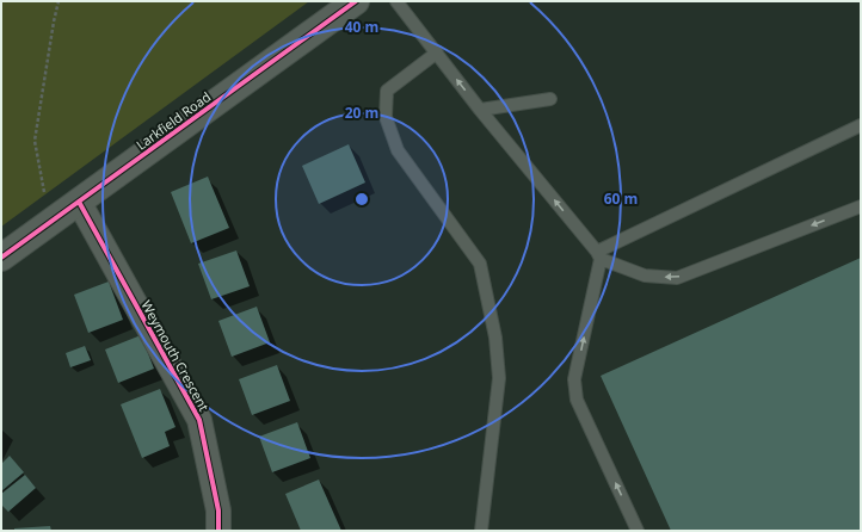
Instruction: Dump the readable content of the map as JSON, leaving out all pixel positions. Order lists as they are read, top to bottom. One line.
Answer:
{"streets":{"street":["Larkfield Road","Weymouth Crescent"]},"crossings":[["Larkfield Road","Weymouth Crescent"]],"rings":["40 m","20 m","60 m"]}
